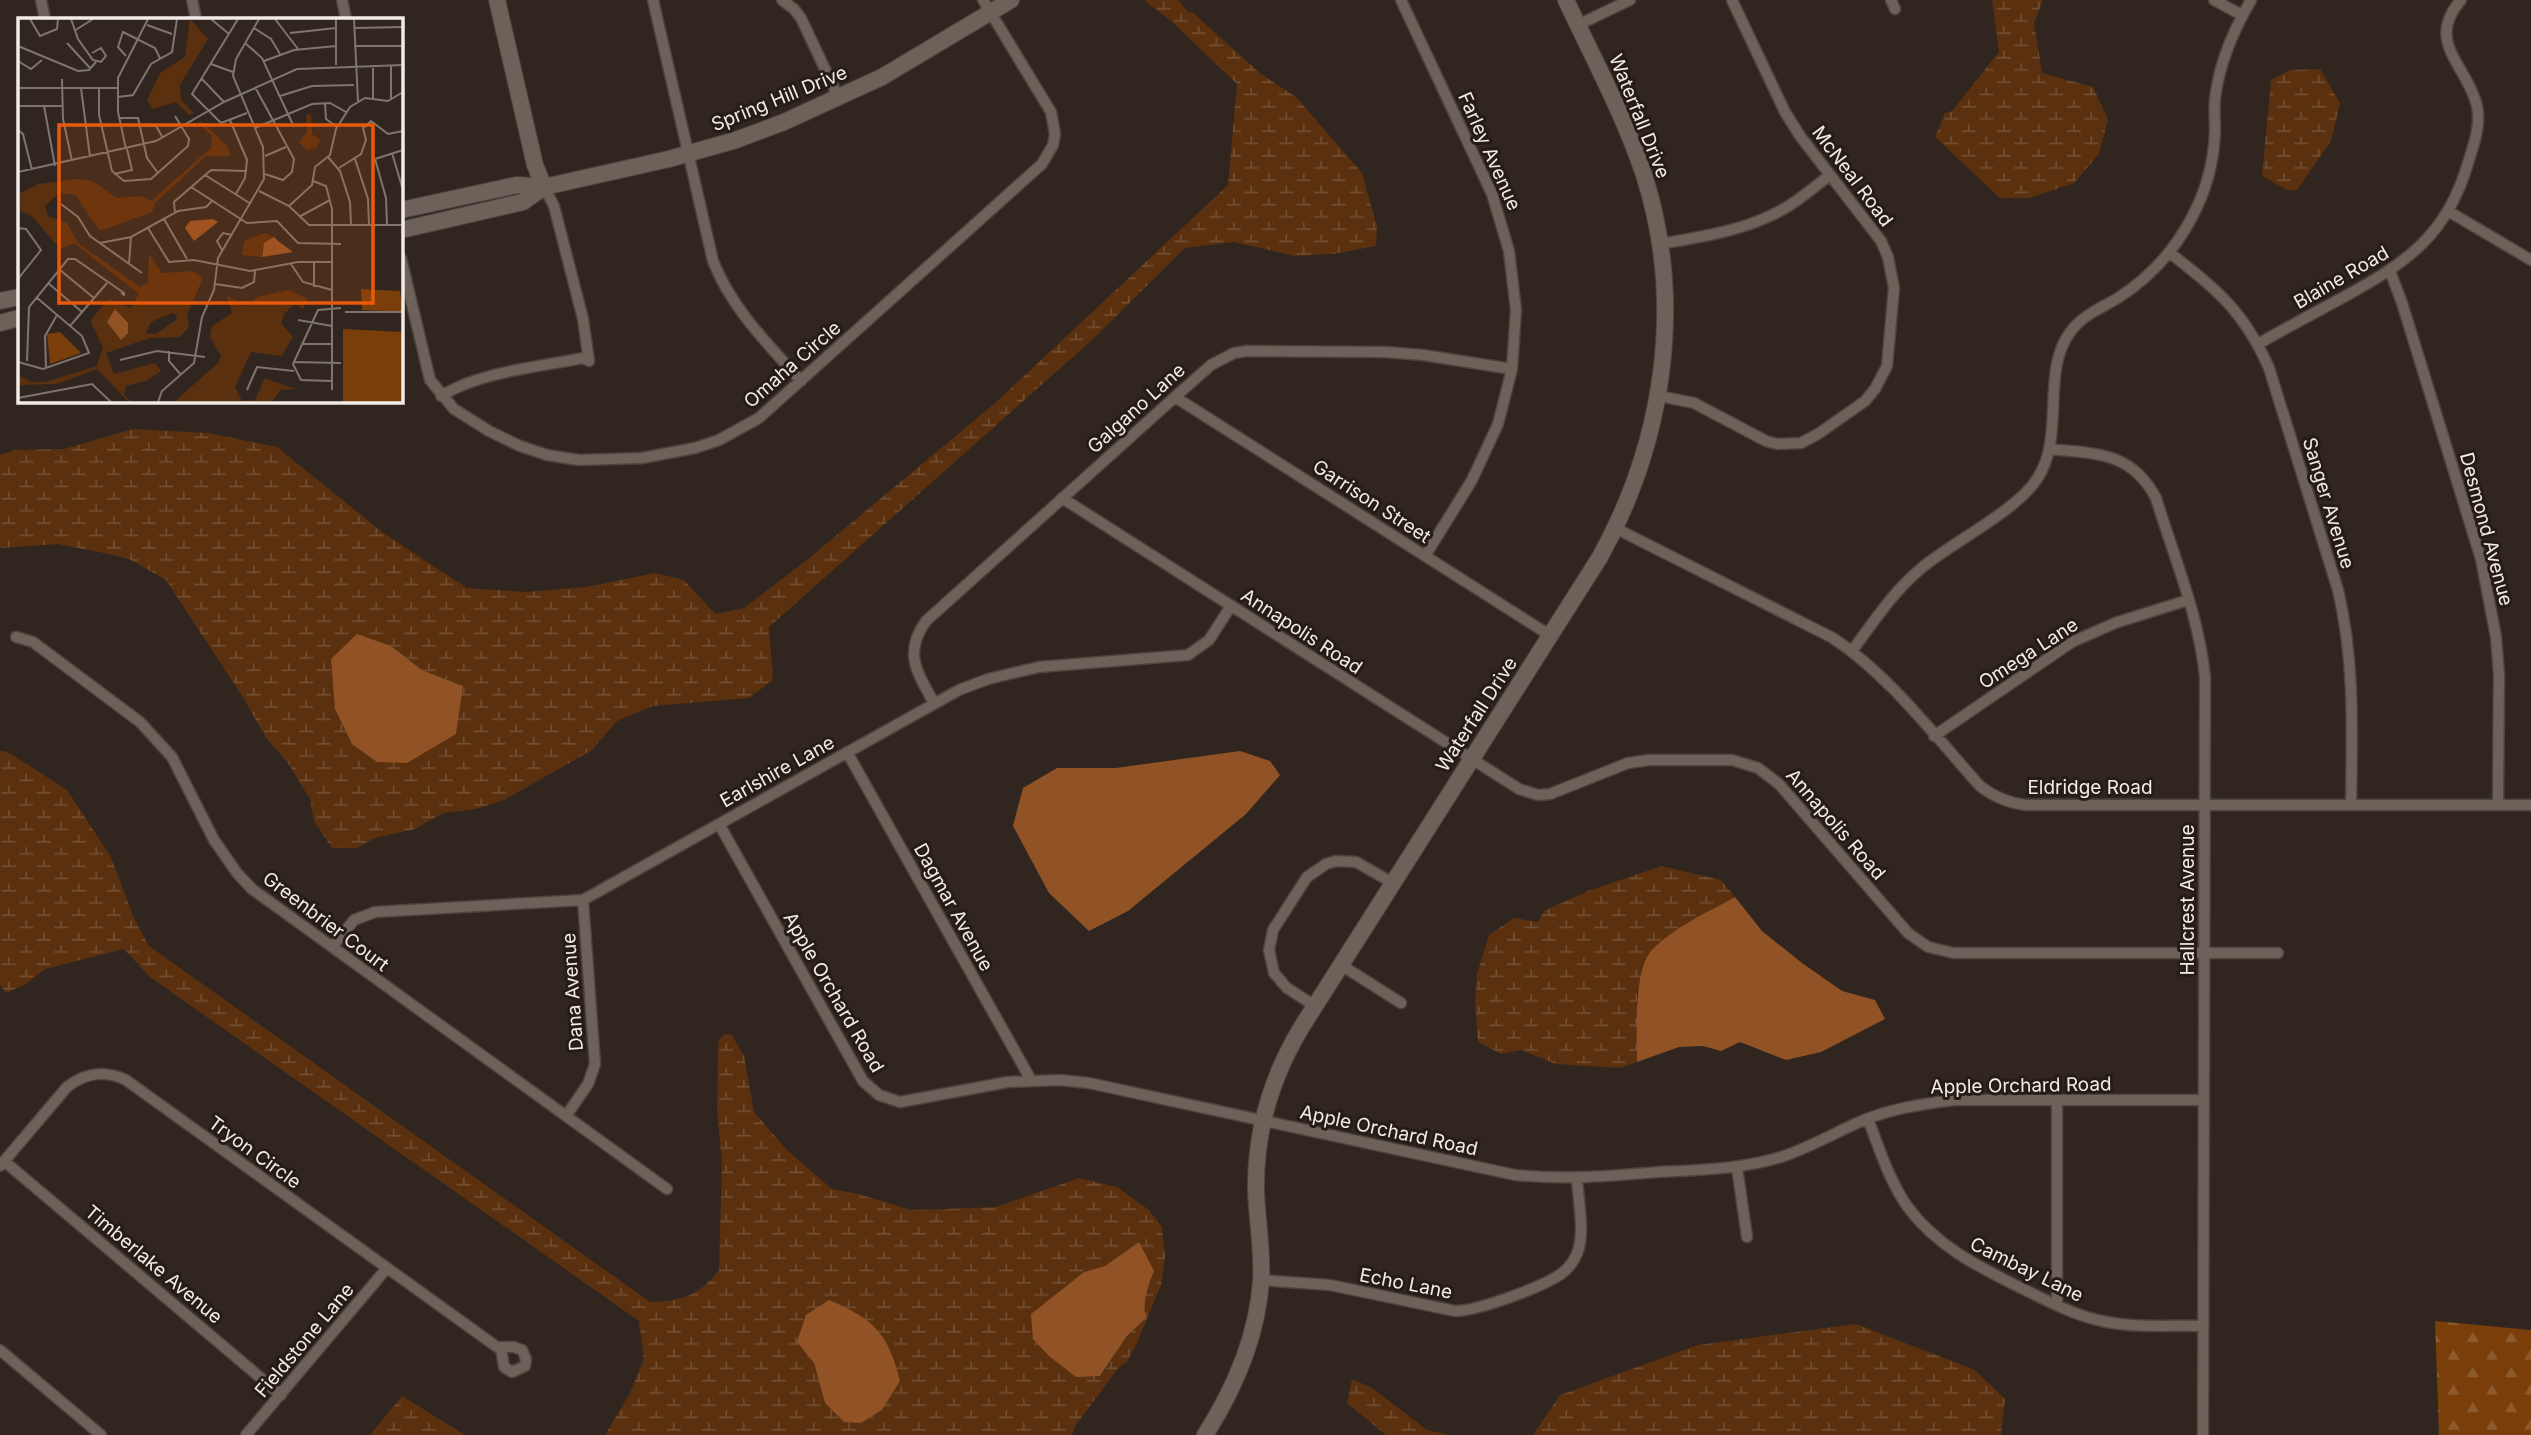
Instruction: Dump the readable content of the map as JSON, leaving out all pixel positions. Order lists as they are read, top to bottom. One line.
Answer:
{"streets":{"street":["Spring Hill Drive","Waterfall Drive","Farley Avenue","McNeal Road","Blaine Road","Omaha Circle","Galgano Lane","Garrison Street","Sanger Avenue","Desmond Avenue","Annapolis Road","Omega Lane","Earlshire Lane","Eldridge Road","Hallcrest Avenue","Dagmar Avenue","Greenbrier Court","Dana Avenue","Apple Orchard Road","Tryon Circle","Timberlake Avenue","Cambay Lane","Echo Lane","Fieldstone Lane"]},"crossings":[["Spring Hill Drive","Omaha Circle"],["Waterfall Drive","McNeal Road"],["Waterfall Drive","Garrison Street"],["Waterfall Drive","Annapolis Road"],["Waterfall Drive","Eldridge Road"],["Waterfall Drive","Apple Orchard Road"],["Waterfall Drive","Echo Lane"],["Farley Avenue","Galgano Lane"],["Farley Avenue","Garrison Street"],["Blaine Road","Sanger Avenue"],["Blaine Road","Desmond Avenue"],["Galgano Lane","Garrison Street"],["Galgano Lane","Annapolis Road"],["Galgano Lane","Earlshire Lane"],["Sanger Avenue","Eldridge Road"],["Desmond Avenue","Eldridge Road"],["Annapolis Road","Earlshire Lane"],["Annapolis Road","Hallcrest Avenue"],["Omega Lane","Eldridge Road"],["Omega Lane","Hallcrest Avenue"],["Earlshire Lane","Dagmar Avenue"],["Earlshire Lane","Greenbrier Court"],["Earlshire Lane","Dana Avenue"],["Earlshire Lane","Apple Orchard Road"],["Eldridge Road","Hallcrest Avenue"],["Hallcrest Avenue","Apple Orchard Road"],["Hallcrest Avenue","Cambay Lane"],["Dagmar Avenue","Apple Orchard Road"],["Greenbrier Court","Dana Avenue"],["Apple Orchard Road","Cambay Lane"],["Apple Orchard Road","Echo Lane"],["Tryon Circle","Timberlake Avenue"],["Tryon Circle","Fieldstone Lane"],["Timberlake Avenue","Fieldstone Lane"]]}
